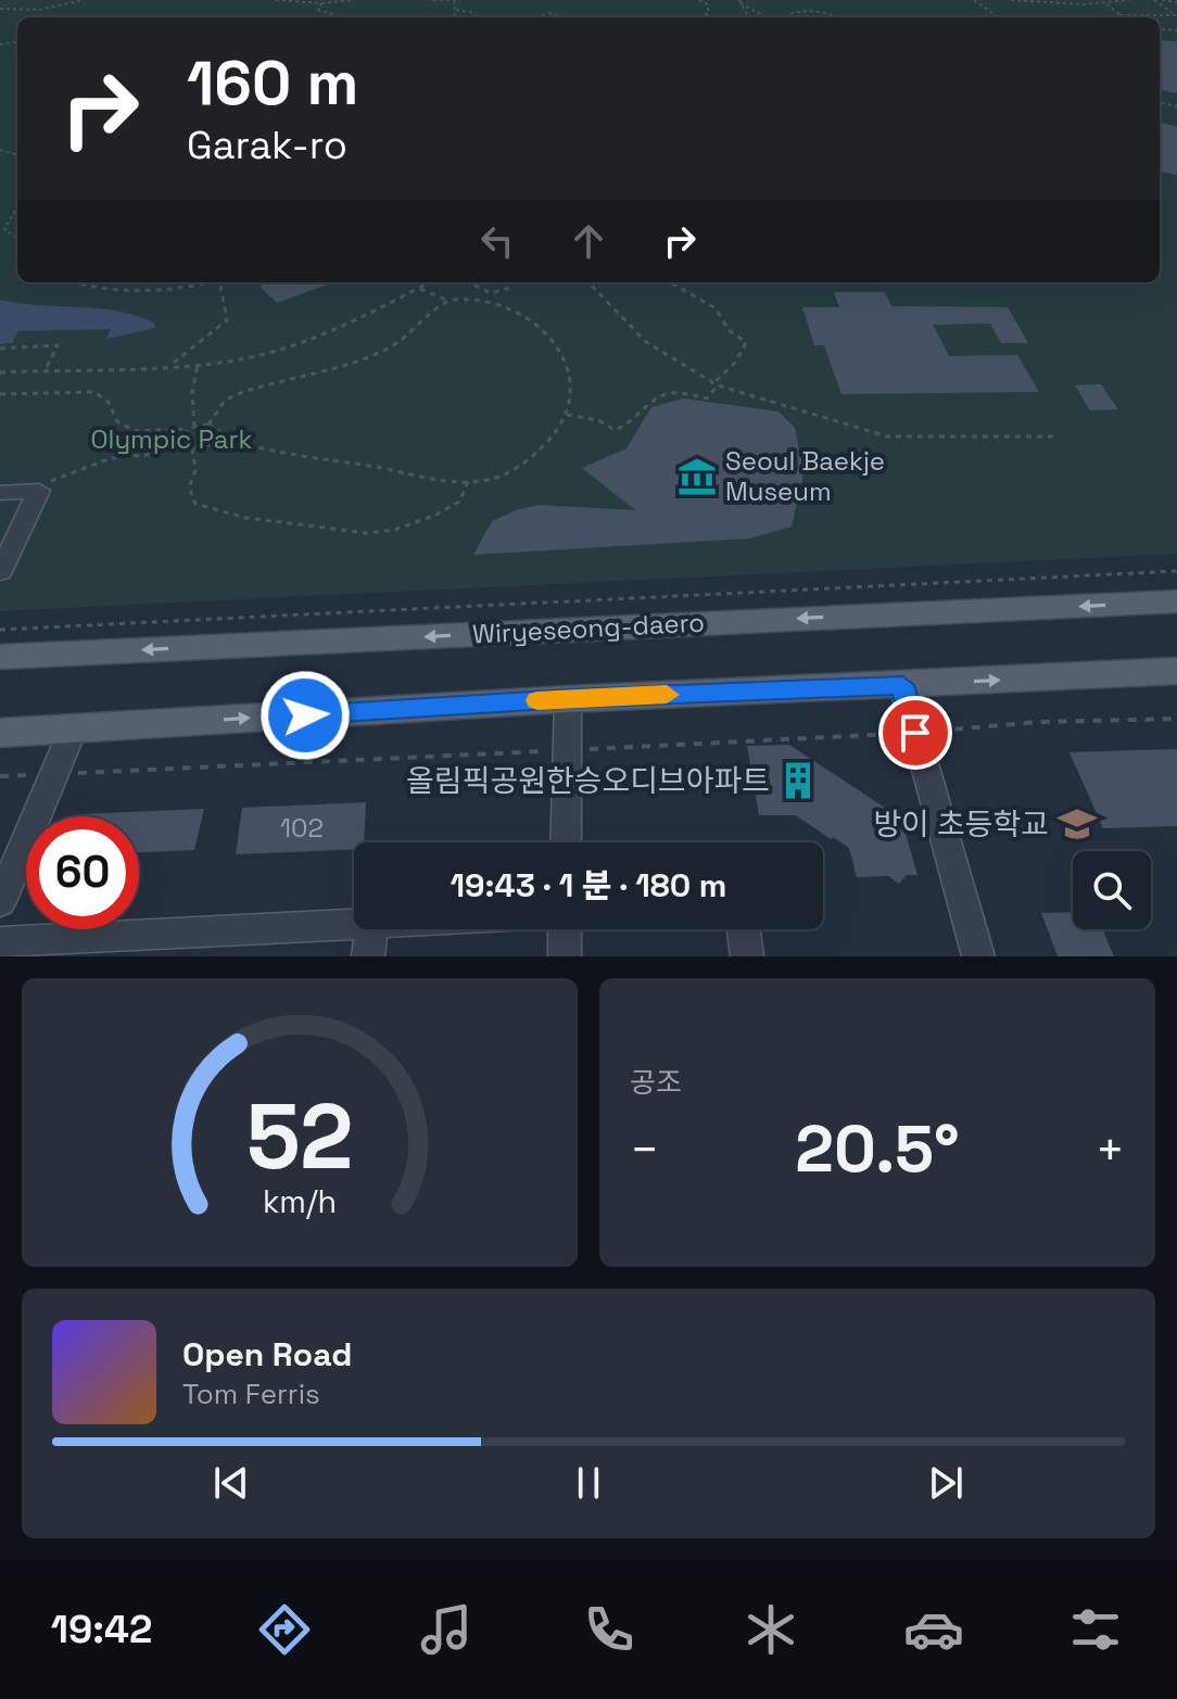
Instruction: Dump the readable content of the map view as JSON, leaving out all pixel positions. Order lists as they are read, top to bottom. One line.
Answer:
{"streets":{"main road":["Wiryeseong-daero"]},"parks":["Olympic Park"],"places":{"museum":["Seoul Baekje Museum"],"building":["올림픽공원한승오디브아파트"],"school or university":["방이 초등학교"]},"house_numbers":["102"],"page":{"turn":["160 m","Garak-ro"],"limit":"60","trip":"19:43 · 1 분 · 180 m","tile":"공조","heat":["−","20.5°","+"],"song":["Open Road","Tom Ferris"],"tabs":"19:42","gauge":["52","km/h"]}}
